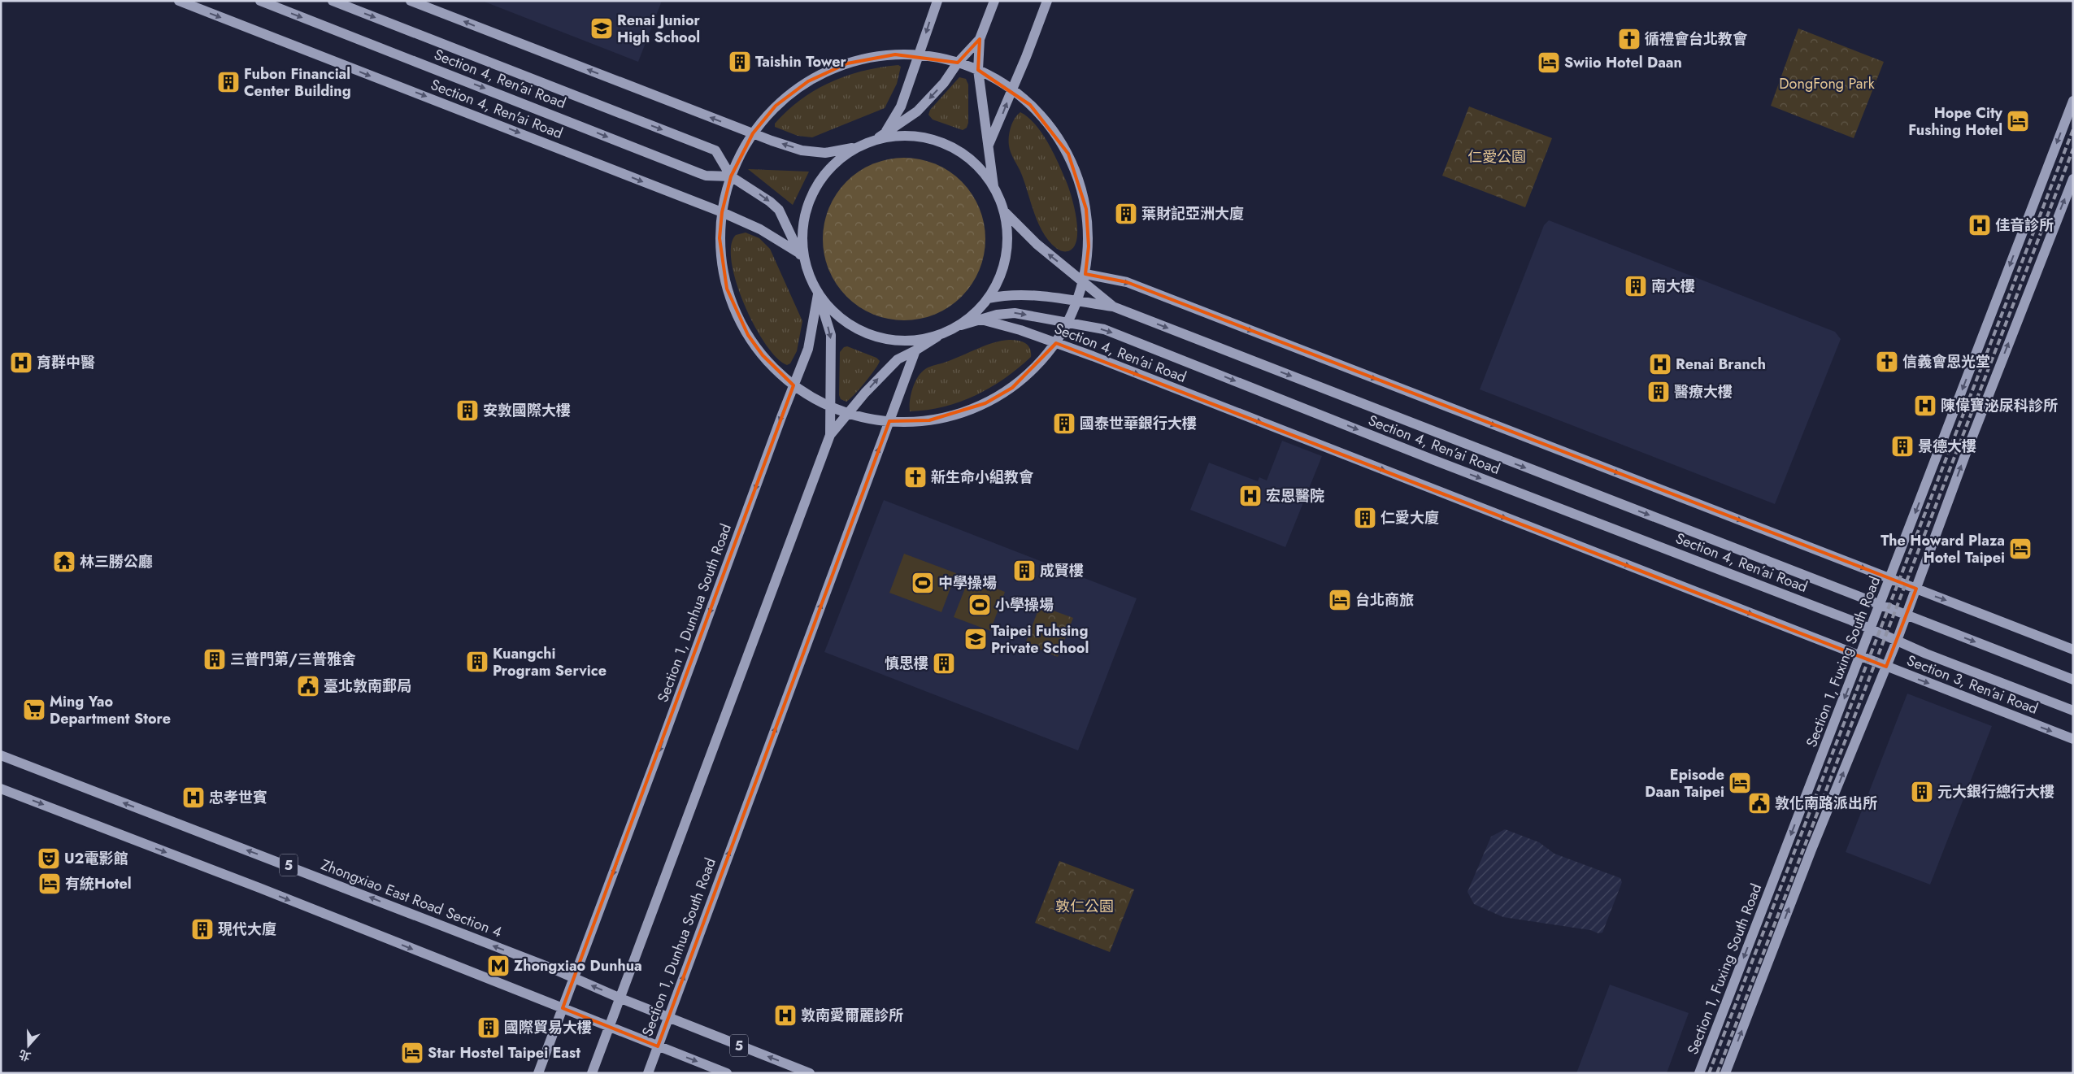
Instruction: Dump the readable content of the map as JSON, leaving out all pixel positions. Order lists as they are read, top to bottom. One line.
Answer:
{"streets":{"main road":["Section 4, Ren’ai Road","Section 4, Ren'ai Road","Section 1, Dunhua South Road","Section 1, Fuxing South Road","Section 3, Ren’ai Road","5","Zhongxiao East Road Section 4"]},"crossings":[["Section 4, Ren’ai Road","Section 4, Ren'ai Road"],["Section 4, Ren’ai Road","Section 1, Fuxing South Road"],["Section 4, Ren’ai Road","Section 3, Ren’ai Road"],["Section 1, Dunhua South Road","5"],["Section 1, Dunhua South Road","Zhongxiao East Road Section 4"],["Section 1, Fuxing South Road","Section 3, Ren’ai Road"]],"one_way":["Section 4, Ren’ai Road"],"parks":["DongFong Park","仁愛公園","敦仁公園"],"places":{"school or university":["Renai Junior High School","Taipei Fuhsing Private School"],"church":["循禮會台北教會","信義會恩光堂","新生命小組教會"],"building":["Taishin Tower","Fubon Financial Center Building","葉財記亞洲大廈","南大樓","醫療大樓","安敦國際大樓","國泰世華銀行大樓","景德大樓","仁愛大廈","成賢樓","三普門第/三普雅舍","Kuangchi Program Service","慎思樓","元大銀行總行大樓","現代大廈","國際貿易大樓"],"hotel":["Swiio Hotel Daan","Hope City Fushing Hotel","The Howard Plaza Hotel Taipei","台北商旅","Episode Daan Taipei","有統Hotel","Star Hostel Taipei East"],"hospital":["佳音診所","育群中醫","Renai Branch","陳偉寶泌尿科診所","宏恩醫院","忠孝世賓","敦南愛爾麗診所"],"temple":["林三勝公廳"],"sports":["中學操場","小學操場"],"public building":["臺北敦南郵局","敦化南路派出所"],"supermarket":["Ming Yao Department Store"],"theatre":["U2電影館"],"metro station":["Zhongxiao Dunhua"]},"north":"bottom"}
